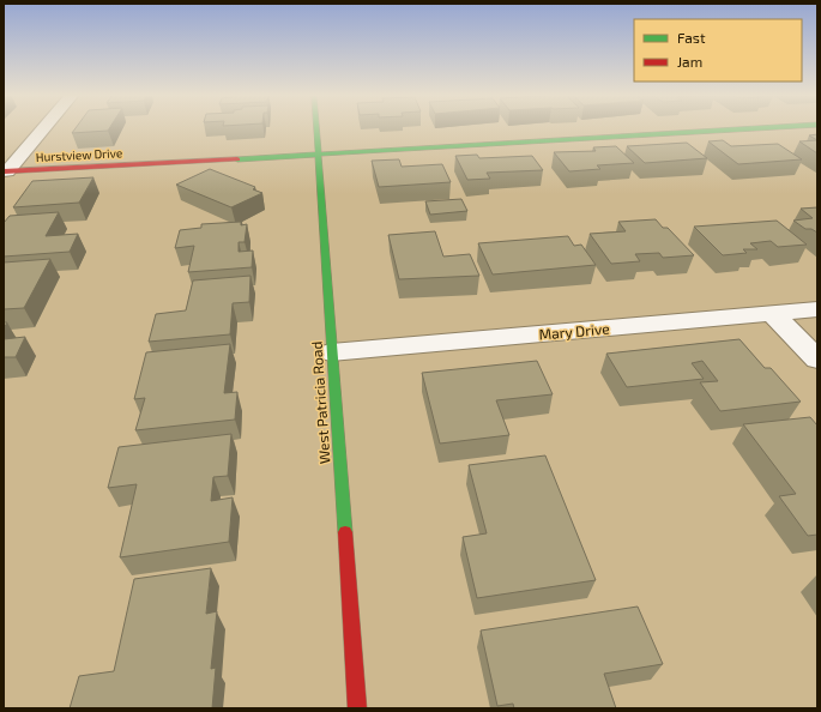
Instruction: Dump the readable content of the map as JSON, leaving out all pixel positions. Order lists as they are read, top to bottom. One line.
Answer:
{"streets":{"street":["Hurstview Drive","Mary Drive","West Patricia Road"]},"crossings":[["Hurstview Drive","West Patricia Road"],["Mary Drive","West Patricia Road"]],"legend":["Fast","Jam"]}
